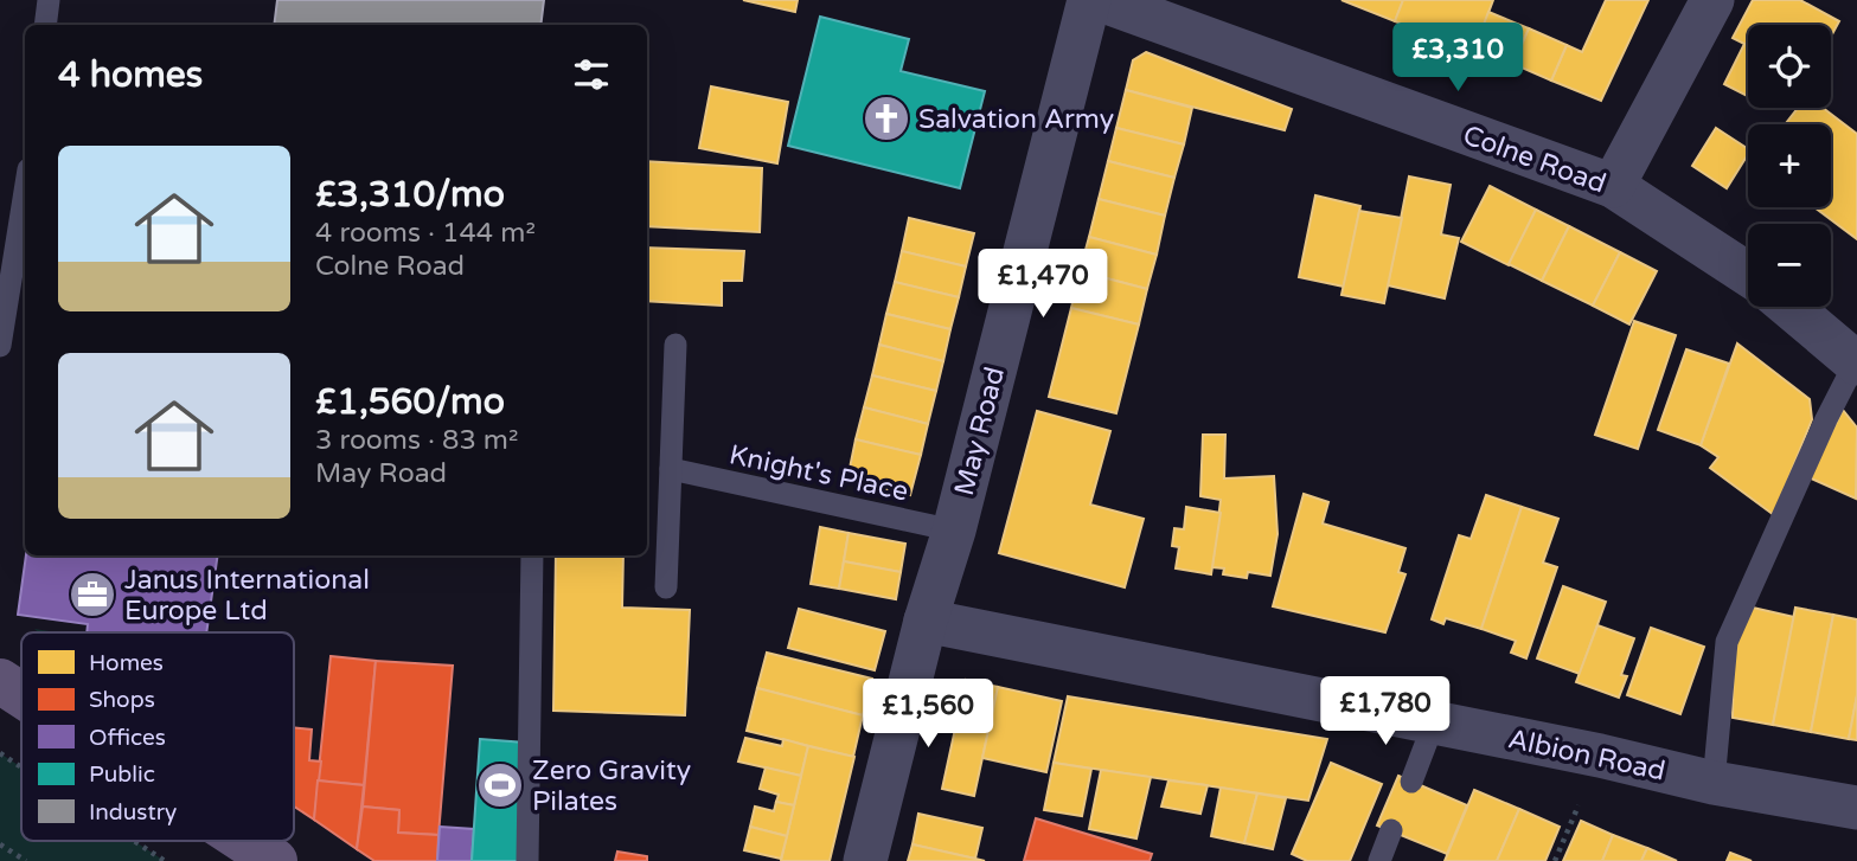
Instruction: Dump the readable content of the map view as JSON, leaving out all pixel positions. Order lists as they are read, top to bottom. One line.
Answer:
{"streets":{"street":["Colne Road","May Road","Albion Road"],"lane":["Knight's Place"]},"crossings":[["May Road","Knight's Place"],["May Road","Albion Road"]],"places":{"church":["Salvation Army"],"office":["Janus International Europe Ltd"],"sports":["Zero Gravity Pilates"]},"legend":["Homes","Shops","Offices","Public","Industry"],"page":{"price":["£3,310","£1,470","£1,780","£1,560"],"map_buttons":["+","−"],"heading":"4 homes","list":[{"name":"£3,310/mo","note":"4 rooms · 144 m² · Colne Road"},{"name":"£1,560/mo","note":"3 rooms · 83 m² · May Road"}]}}
